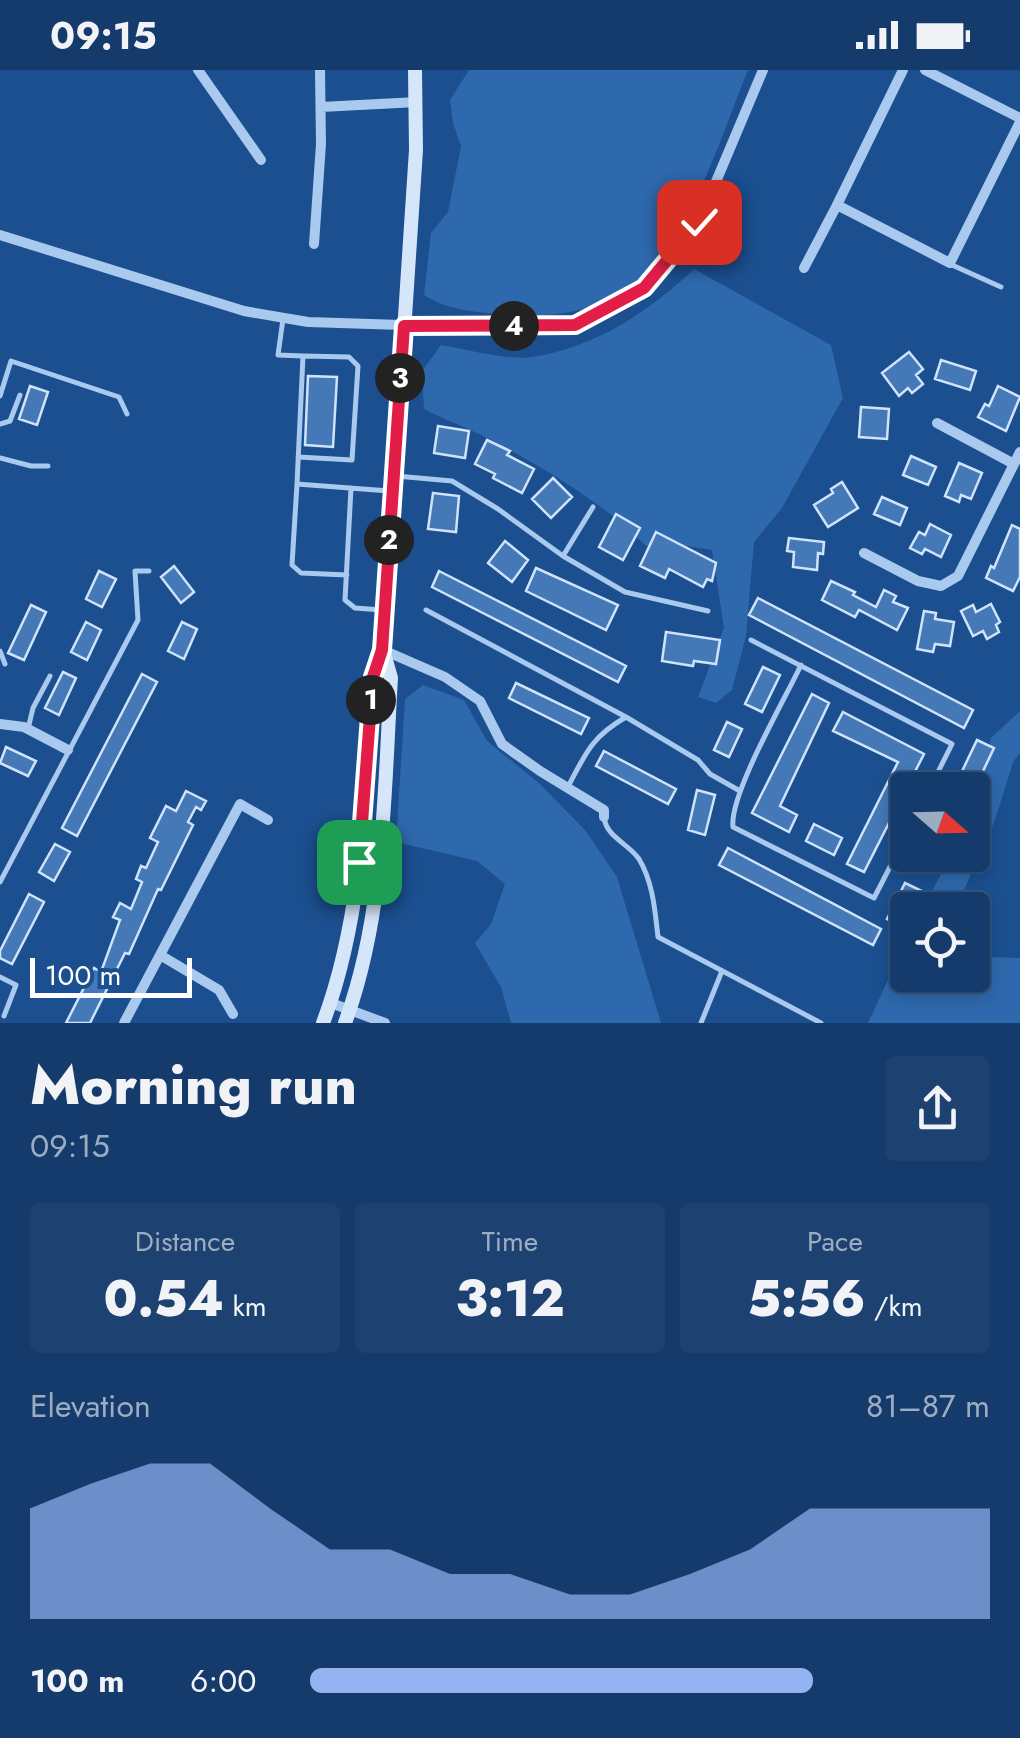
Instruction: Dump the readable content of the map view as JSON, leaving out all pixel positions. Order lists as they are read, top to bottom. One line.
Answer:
{"scale_bar":"100 m","north":"right","page":{"status":"09:15","pins":["4","3","2","1"],"scale":"100 m","heading":["Morning run","09:15"],"stats":[["Distance","0.54 km"],["Time","3:12"],["Pace","5:56 /km"]],"chart":["Elevation","81–87 m"],"list":[{"name":"100 m","note":"6:00"}]}}
